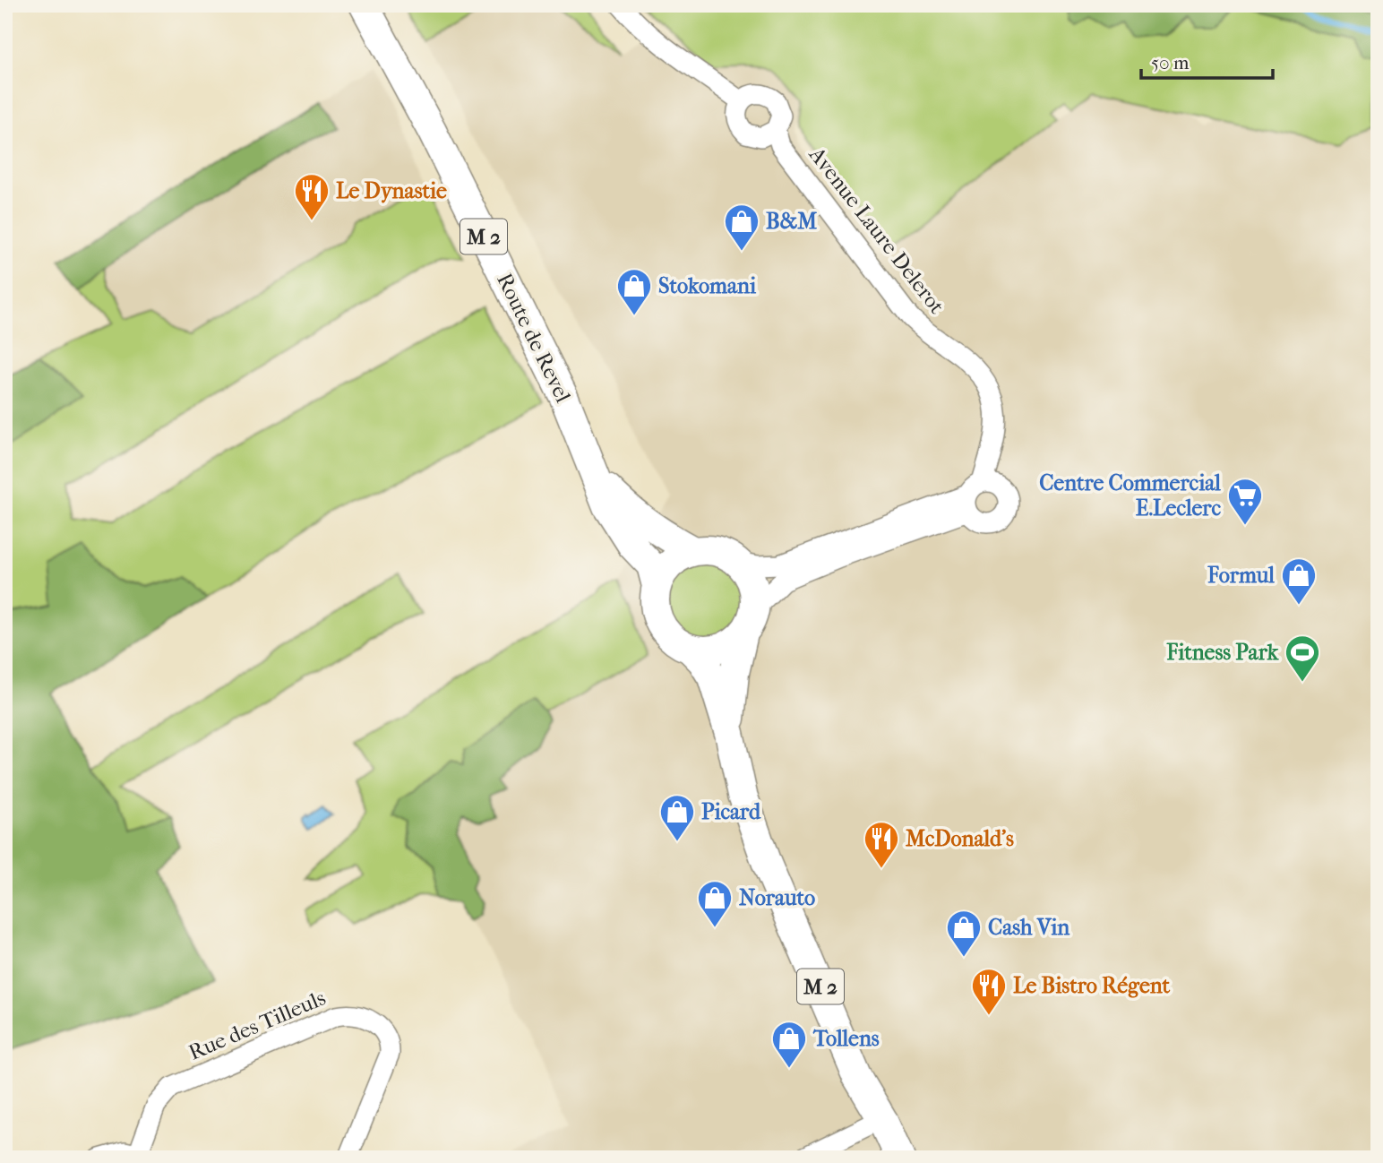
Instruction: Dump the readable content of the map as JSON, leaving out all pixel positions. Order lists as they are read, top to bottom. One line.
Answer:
{"streets":{"main road":["M 2","Route de Revel"],"street":["Avenue Laure Delerot","Rue des Tilleuls"]},"crossings":[["M 2","Route de Revel"]],"places":{"restaurant":["Le Dynastie","McDonald's","Le Bistro Régent"],"shop":["B&M","Stokomani","Formul","Picard","Norauto","Cash Vin","Tollens"],"supermarket":["Centre Commercial E.Leclerc"],"sports":["Fitness Park"]},"scale_bar":"50 m"}
